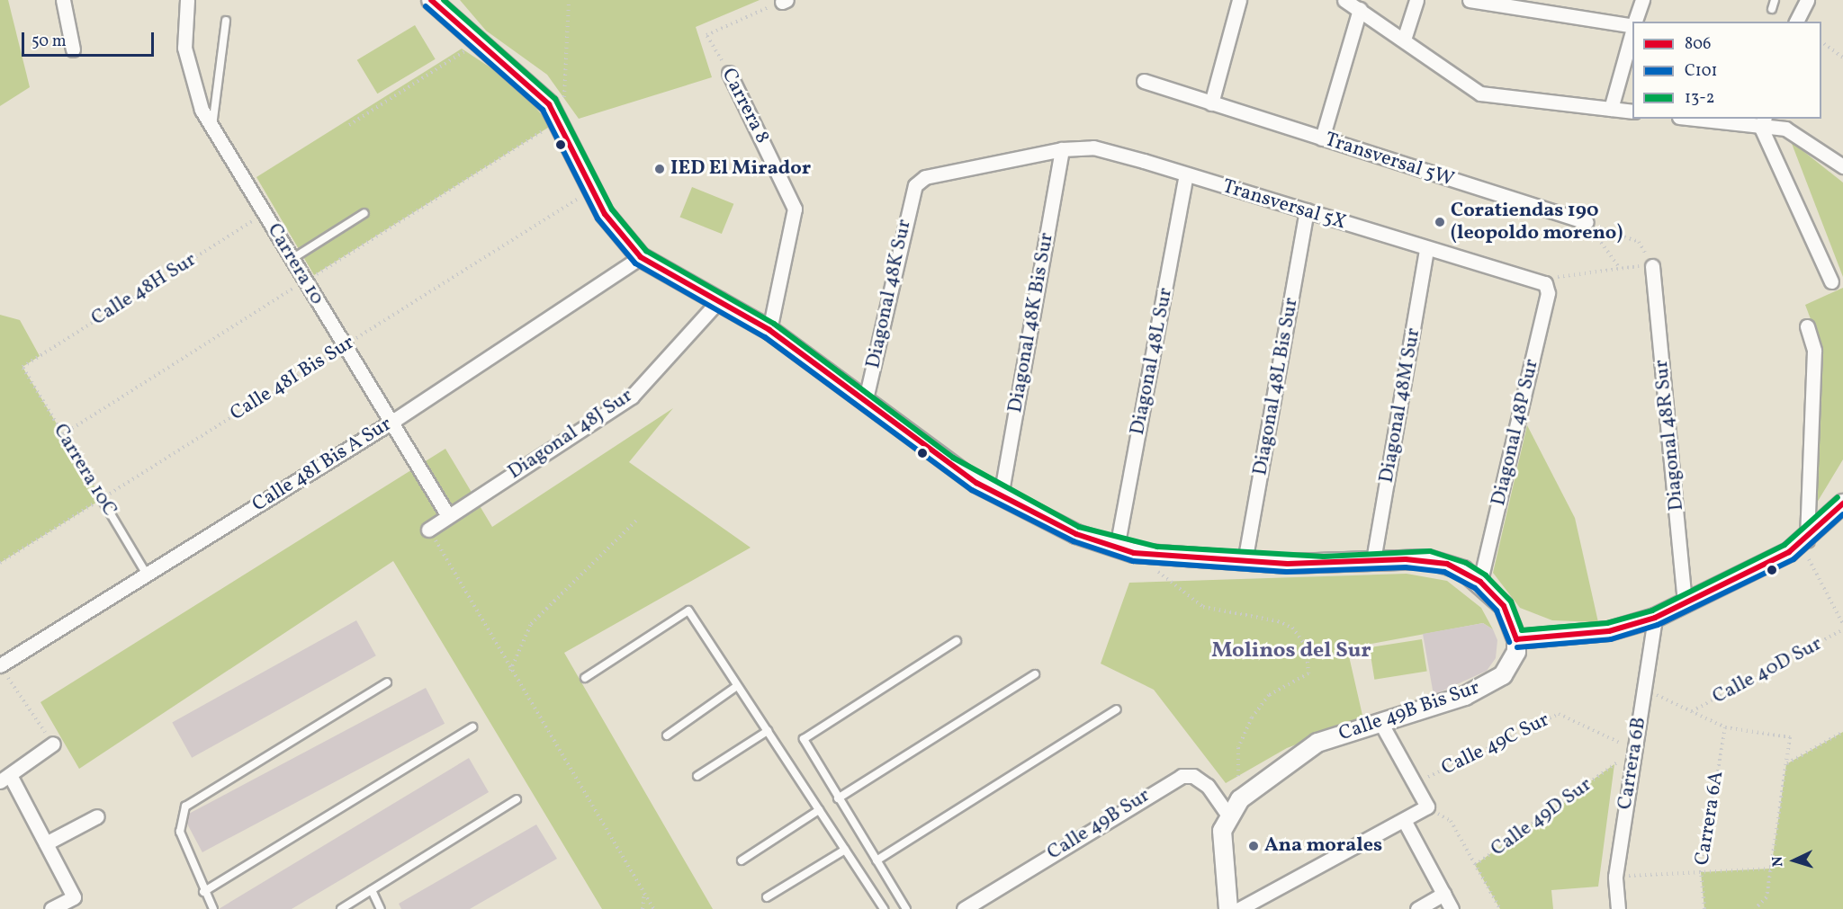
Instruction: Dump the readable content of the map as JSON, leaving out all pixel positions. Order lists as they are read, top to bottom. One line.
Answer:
{"streets":{"street":["Carrera 8","Transversal 5W","Transversal 5X","Carrera 10","Diagonal 48K Sur","Diagonal 48K Bis Sur","Diagonal 48L Sur","Diagonal 48L Bis Sur","Diagonal 48M Sur","Diagonal 48P Sur","Diagonal 48J Sur","Diagonal 48R Sur","Calle 48I Bis A Sur","Calle 49B Bis Sur","Carrera 6B","Calle 49B Sur"],"lane":["Carrera 10C"],"path":["Calle 48H Sur","Calle 48I Bis Sur","Calle 40D Sur","Calle 49C Sur","Calle 49D Sur","Carrera 6A"]},"crossings":[["Transversal 5X","Diagonal 48K Sur"],["Transversal 5X","Diagonal 48K Bis Sur"],["Transversal 5X","Diagonal 48L Sur"],["Transversal 5X","Diagonal 48L Bis Sur"],["Transversal 5X","Diagonal 48M Sur"],["Transversal 5X","Diagonal 48P Sur"],["Carrera 10","Calle 48H Sur"],["Carrera 10","Calle 48I Bis Sur"],["Carrera 10","Diagonal 48J Sur"],["Carrera 10","Calle 48I Bis A Sur"],["Calle 48H Sur","Carrera 10C"],["Calle 48I Bis Sur","Carrera 10C"],["Calle 48I Bis A Sur","Carrera 10C"],["Calle 49B Bis Sur","Calle 49B Sur"],["Calle 49C Sur","Carrera 6B"],["Calle 49C Sur","Calle 49D Sur"],["Carrera 6B","Calle 49D Sur"]],"districts":["Molinos del Sur"],"places":["IED El Mirador","Coratiendas 190 (leopoldo moreno)","Ana morales"],"lines":["transit line 806","transit line 13-2","transit line C101"],"legend":["806","C101","13-2"],"scale_bar":"50 m","north":"left"}
